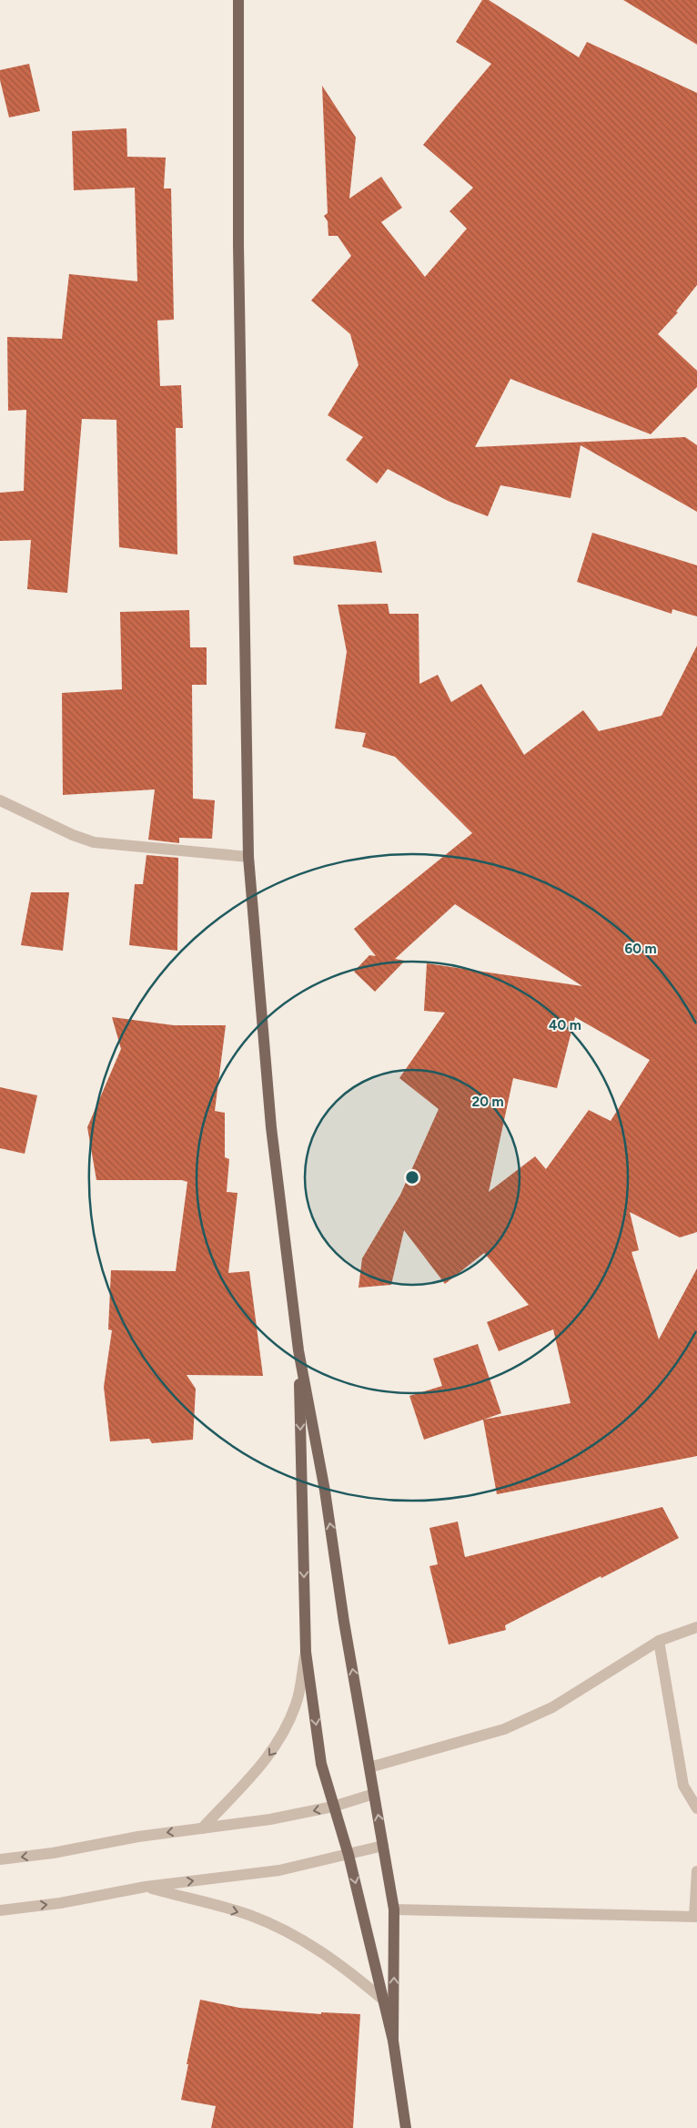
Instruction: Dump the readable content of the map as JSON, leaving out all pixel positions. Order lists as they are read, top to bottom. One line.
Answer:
{"rings":["60 m","40 m","20 m"]}
